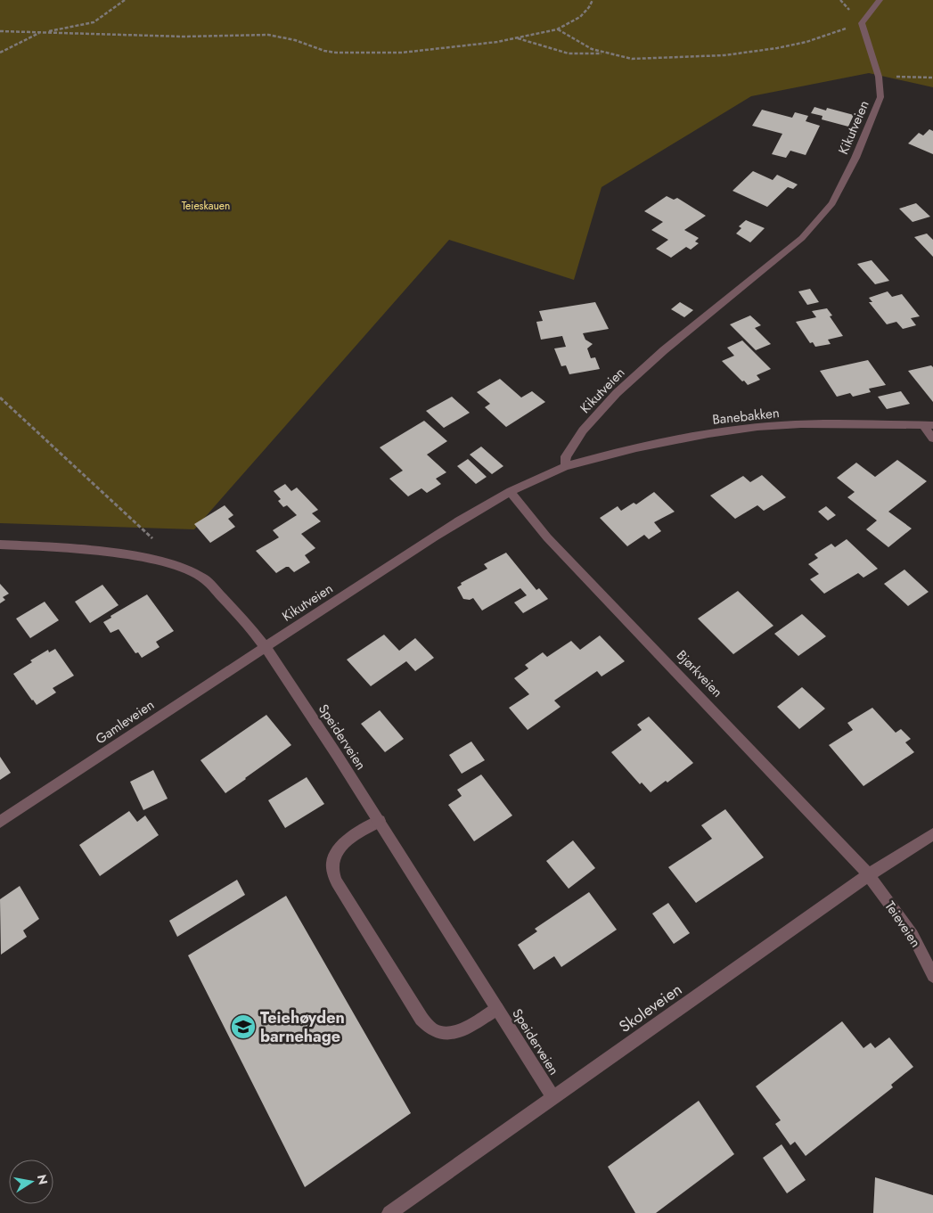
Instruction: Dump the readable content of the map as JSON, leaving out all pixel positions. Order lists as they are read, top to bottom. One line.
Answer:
{"streets":{"street":["Kikutveien","Banebakken","Bjørkveien","Gamleveien","Speiderveien","Teieveien","Skoleveien"]},"crossings":[["Kikutveien","Banebakken"],["Kikutveien","Bjørkveien"],["Kikutveien","Gamleveien"],["Kikutveien","Speiderveien"],["Bjørkveien","Teieveien"],["Bjørkveien","Skoleveien"],["Gamleveien","Speiderveien"],["Speiderveien","Skoleveien"],["Teieveien","Skoleveien"]],"parks":["Teieskauen"],"places":{"school or university":["Teiehøyden barnehage"]},"north":"right"}
